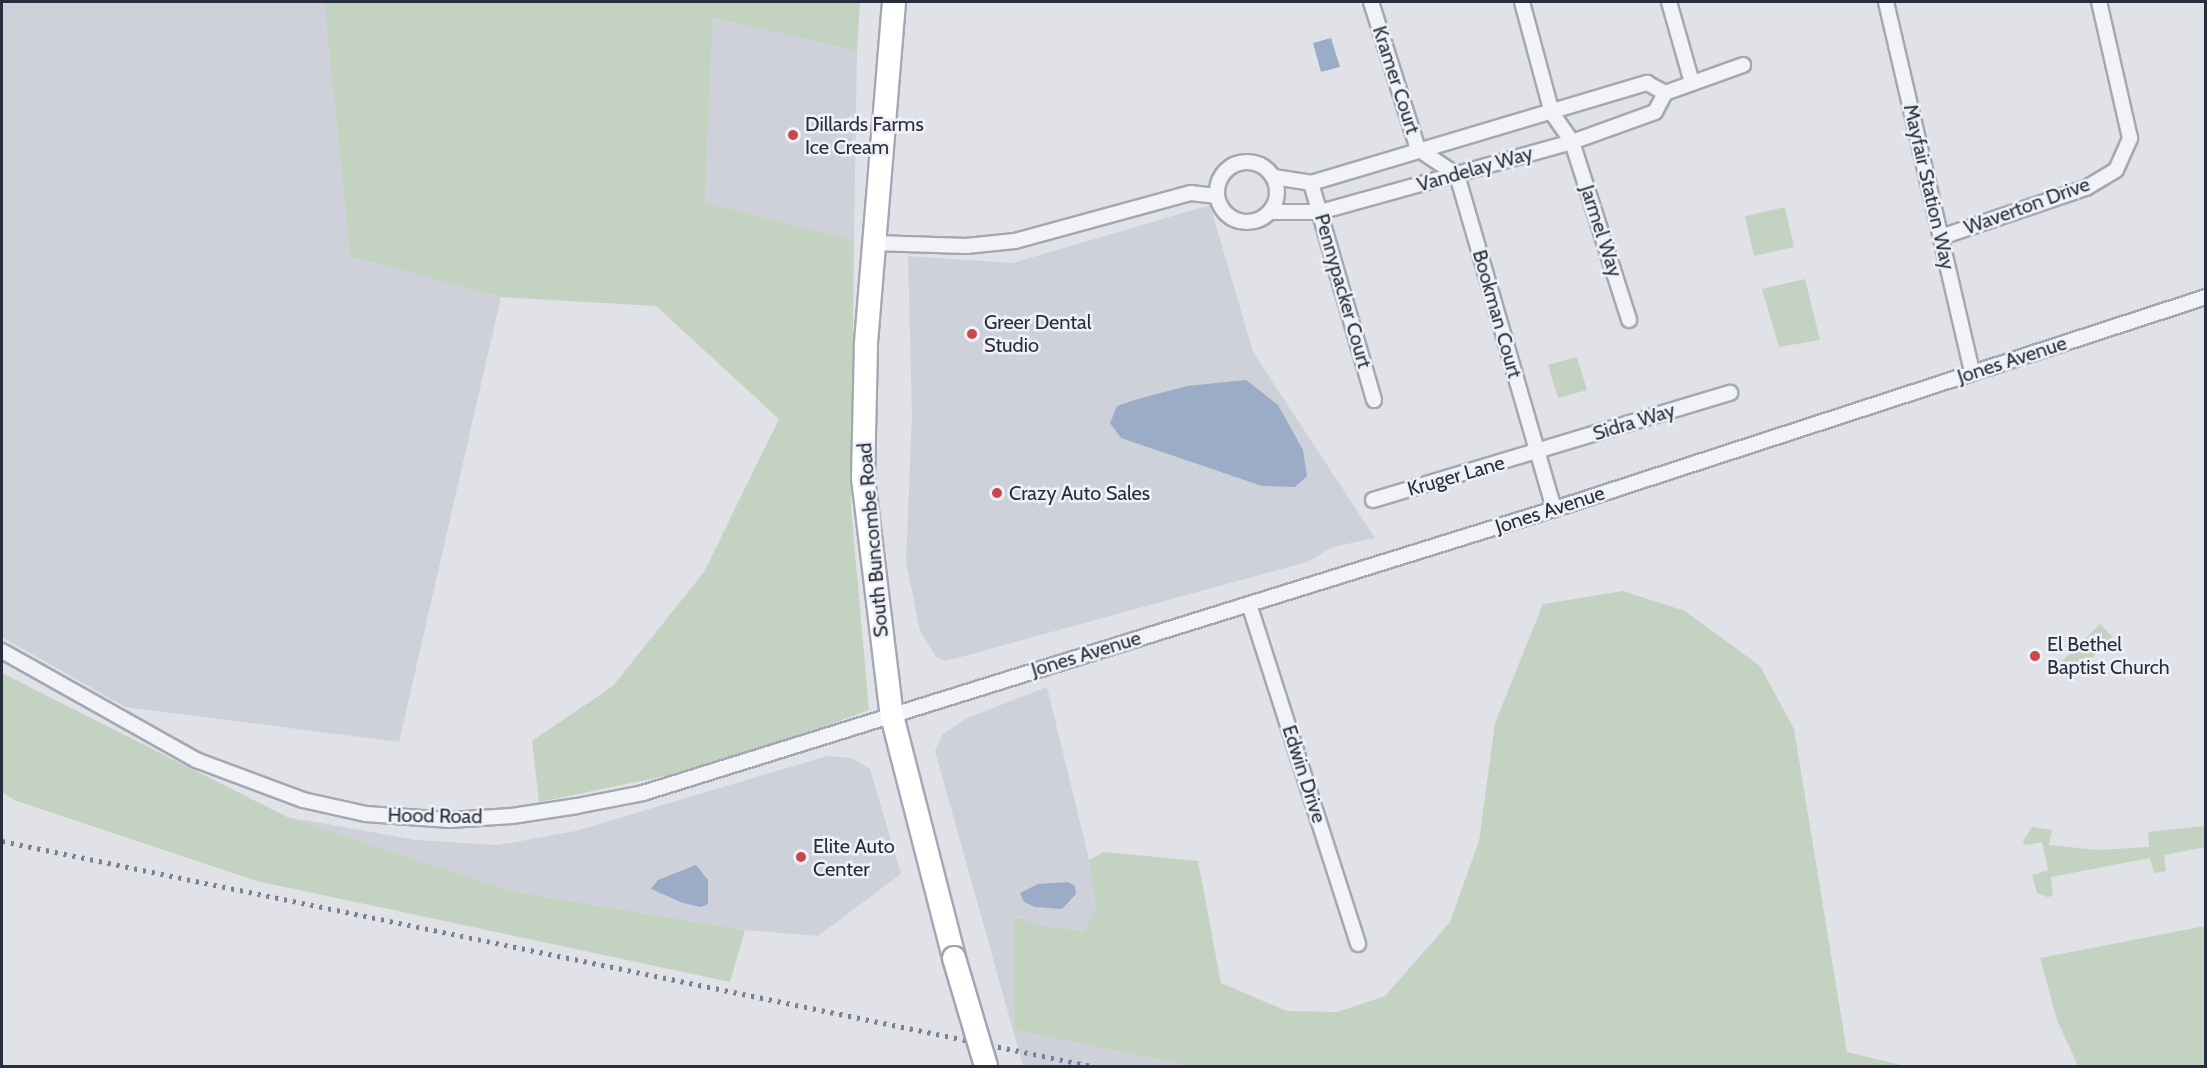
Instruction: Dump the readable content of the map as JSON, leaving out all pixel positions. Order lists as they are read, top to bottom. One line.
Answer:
{"streets":{"main road":["South Buncombe Road"],"street":["Kramer Court","Vandelay Way","Mayfair Station Way","Waverton Drive","Jarmel Way","Pennypacker Court","Bookman Court","Jones Avenue","Sidra Way","Kruger Lane","Edwin Drive","Hood Road"]},"crossings":[["Kramer Court","Vandelay Way"],["Kramer Court","Bookman Court"],["Vandelay Way","Jarmel Way"],["Vandelay Way","Pennypacker Court"],["Vandelay Way","Bookman Court"],["Mayfair Station Way","Waverton Drive"],["Mayfair Station Way","Jones Avenue"],["Bookman Court","Jones Avenue"],["Bookman Court","Sidra Way"],["Bookman Court","Kruger Lane"],["Jones Avenue","South Buncombe Road"],["Jones Avenue","Edwin Drive"],["Jones Avenue","Hood Road"],["Sidra Way","Kruger Lane"],["South Buncombe Road","Hood Road"]],"places":["Dillards Farms Ice Cream","Greer Dental Studio","Crazy Auto Sales","El Bethel Baptist Church","Elite Auto Center"]}
